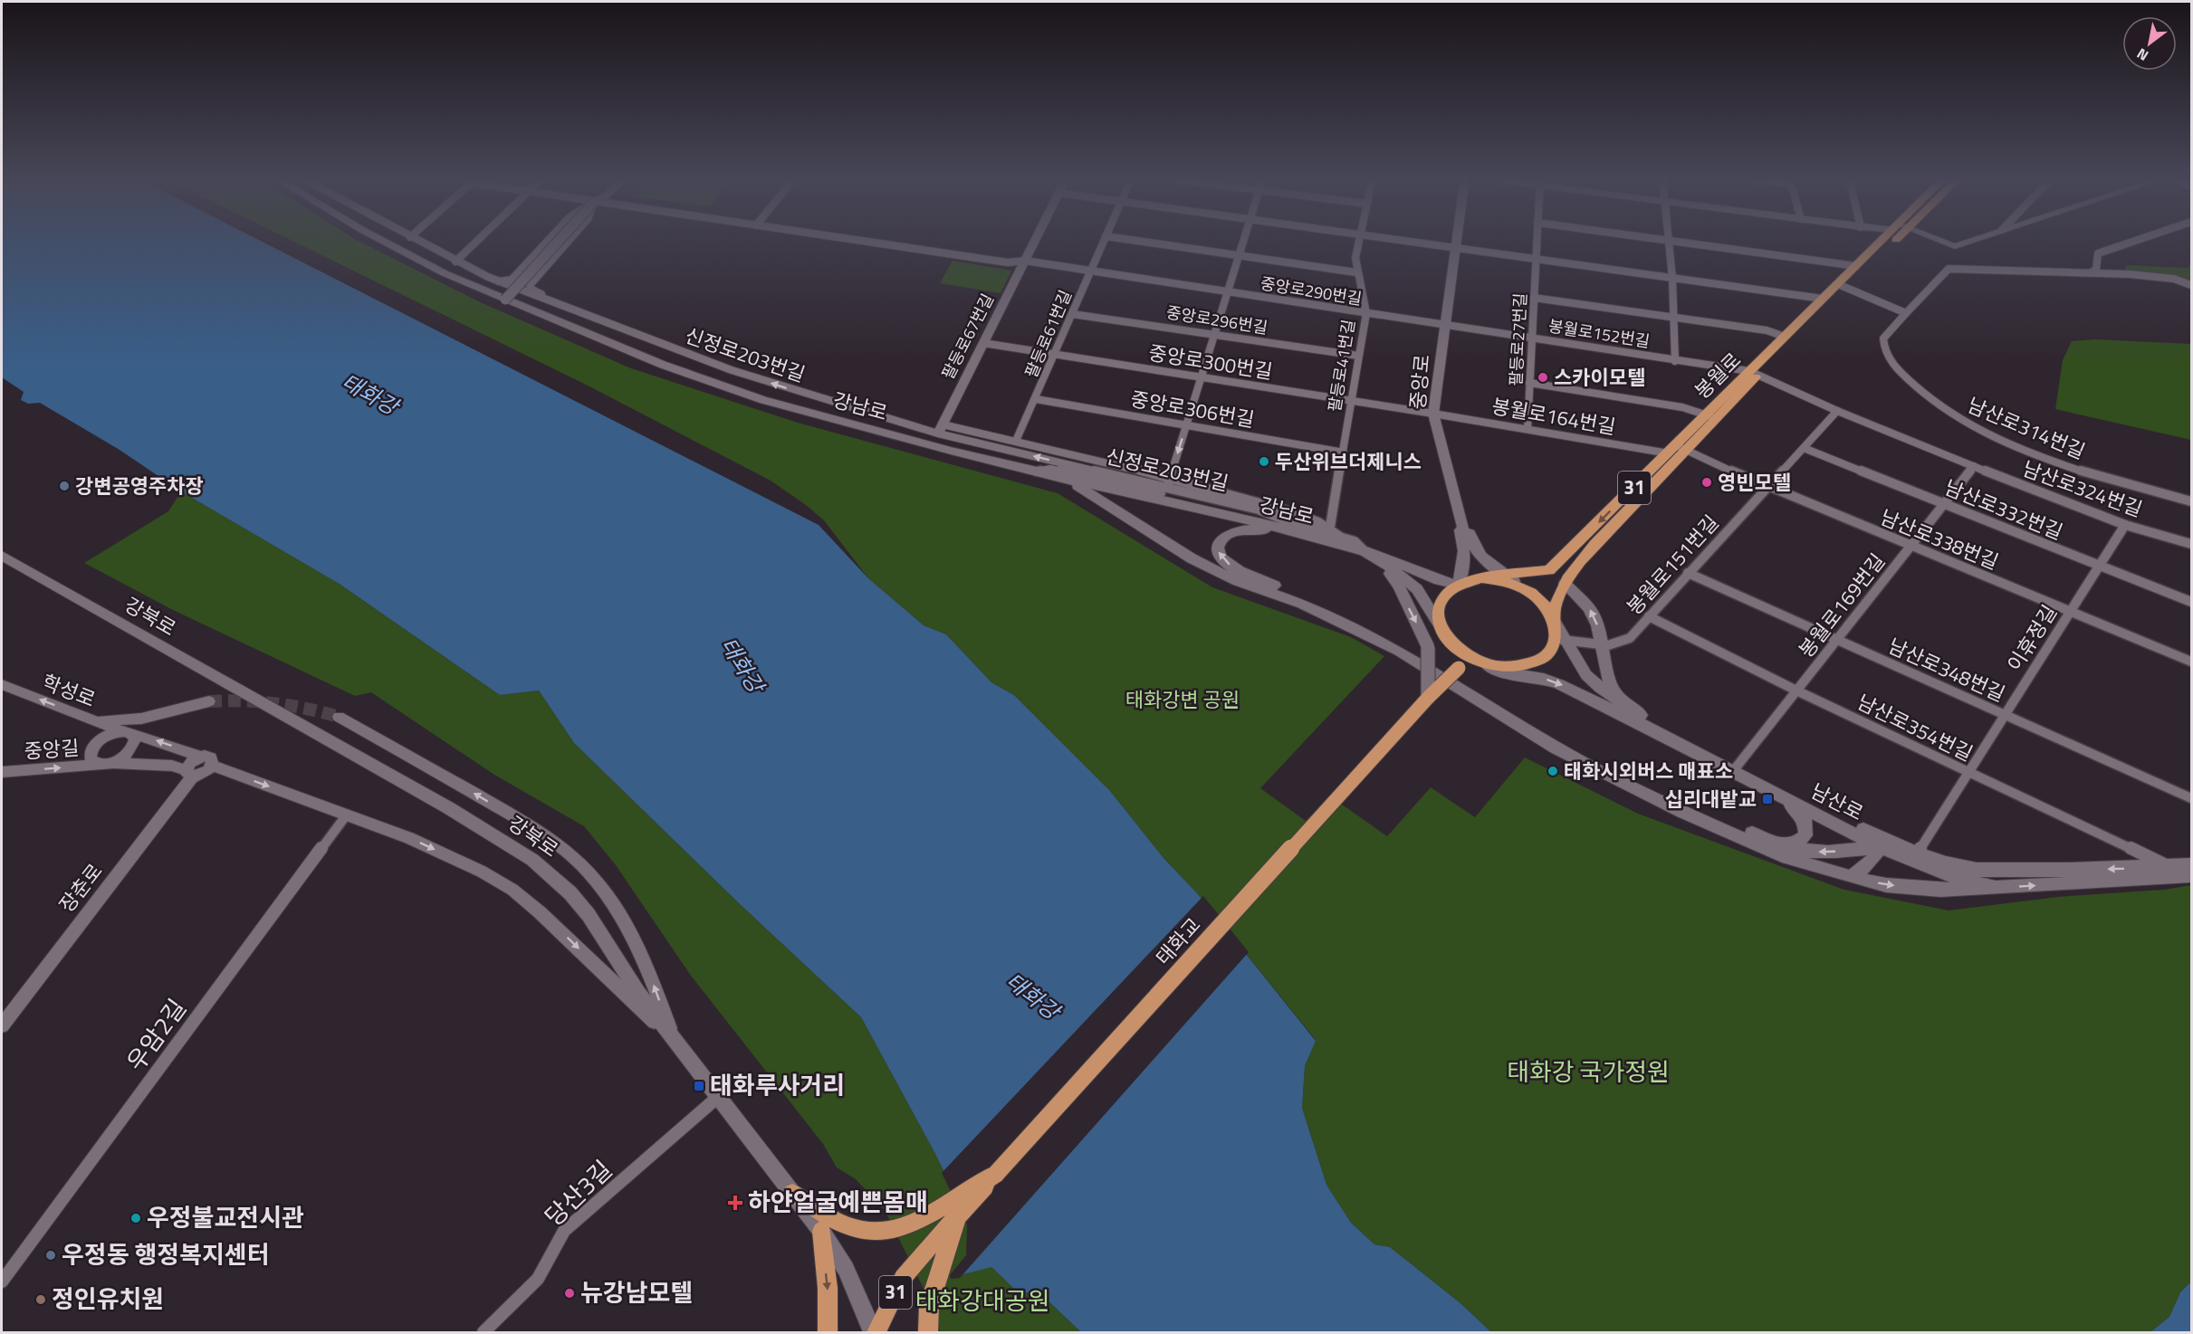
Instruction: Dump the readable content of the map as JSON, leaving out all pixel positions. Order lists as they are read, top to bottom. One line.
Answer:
{"streets":{"main road":["팔등로67번길","봉월로","중앙로","강남로","31","강북로","남산로","태화교"],"street":["중앙로290번길","중앙로296번길","팔등로61번길","봉월로152번길","팔등로27번길","신정로203번길","중앙로300번길","팔등로41번길","중앙로306번길","봉월로164번길","남산로314번길","남산로324번길","남산로332번길","남산로338번길","봉월로151번길","봉월로169번길","이휴정길","남산로348번길","학성로","남산로354번길","중앙길","장춘로","우암2길","당산3길"]},"crossings":[["중앙로290번길","팔등로61번길"],["중앙로290번길","봉월로152번길"],["중앙로290번길","팔등로67번길"],["중앙로290번길","팔등로41번길"],["중앙로290번길","중앙로"],["중앙로296번길","팔등로61번길"],["중앙로296번길","팔등로41번길"],["팔등로61번길","중앙로300번길"],["팔등로61번길","중앙로306번길"],["봉월로152번길","팔등로27번길"],["봉월로152번길","봉월로"],["봉월로152번길","중앙로"],["팔등로67번길","신정로203번길"],["팔등로67번길","중앙로300번길"],["팔등로27번길","봉월로164번길"],["신정로203번길","강남로"],["중앙로300번길","팔등로41번길"],["중앙로300번길","중앙로"],["중앙로300번길","봉월로164번길"],["팔등로41번길","중앙로306번길"],["봉월로","중앙로"],["봉월로","강남로"],["봉월로","봉월로164번길"],["봉월로","남산로338번길"],["봉월로","봉월로151번길"],["봉월로","남산로"],["봉월로","태화교"],["중앙로","강남로"],["중앙로","봉월로164번길"],["중앙로","봉월로151번길"],["중앙로","남산로"],["중앙로","태화교"],["강남로","봉월로151번길"],["강남로","남산로"],["강남로","태화교"],["봉월로164번길","남산로338번길"],["남산로324번길","봉월로151번길"],["남산로324번길","봉월로169번길"],["남산로324번길","이휴정길"],["남산로332번길","봉월로151번길"],["남산로332번길","봉월로169번길"],["남산로332번길","이휴정길"],["남산로338번길","봉월로151번길"],["남산로338번길","봉월로169번길"],["남산로338번길","이휴정길"],["봉월로151번길","남산로348번길"],["봉월로151번길","남산로354번길"],["봉월로151번길","남산로"],["봉월로151번길","태화교"],["봉월로169번길","남산로348번길"],["봉월로169번길","남산로354번길"],["봉월로169번길","남산로"],["강북로","태화교"],["강북로","당산3길"],["이휴정길","남산로348번길"],["이휴정길","남산로354번길"],["이휴정길","남산로"],["남산로354번길","남산로"],["중앙길","장춘로"],["남산로","태화교"]],"one_way":["학성로","중앙길"],"water":["태화강"],"parks":["태화강변 공원","태화강 국가정원","태화강대공원"],"places":{"other":["스카이모텔","두산위브더제니스","영빈모텔","강변공영주차장","태화시외버스 매표소","우정불교전시관","우정동 행정복지센터","뉴강남모텔","정인유치원"],"transit":["십리대밭교","태화루사거리"],"health":["하얀얼굴예쁜몸매"]},"north":"bottom left"}
